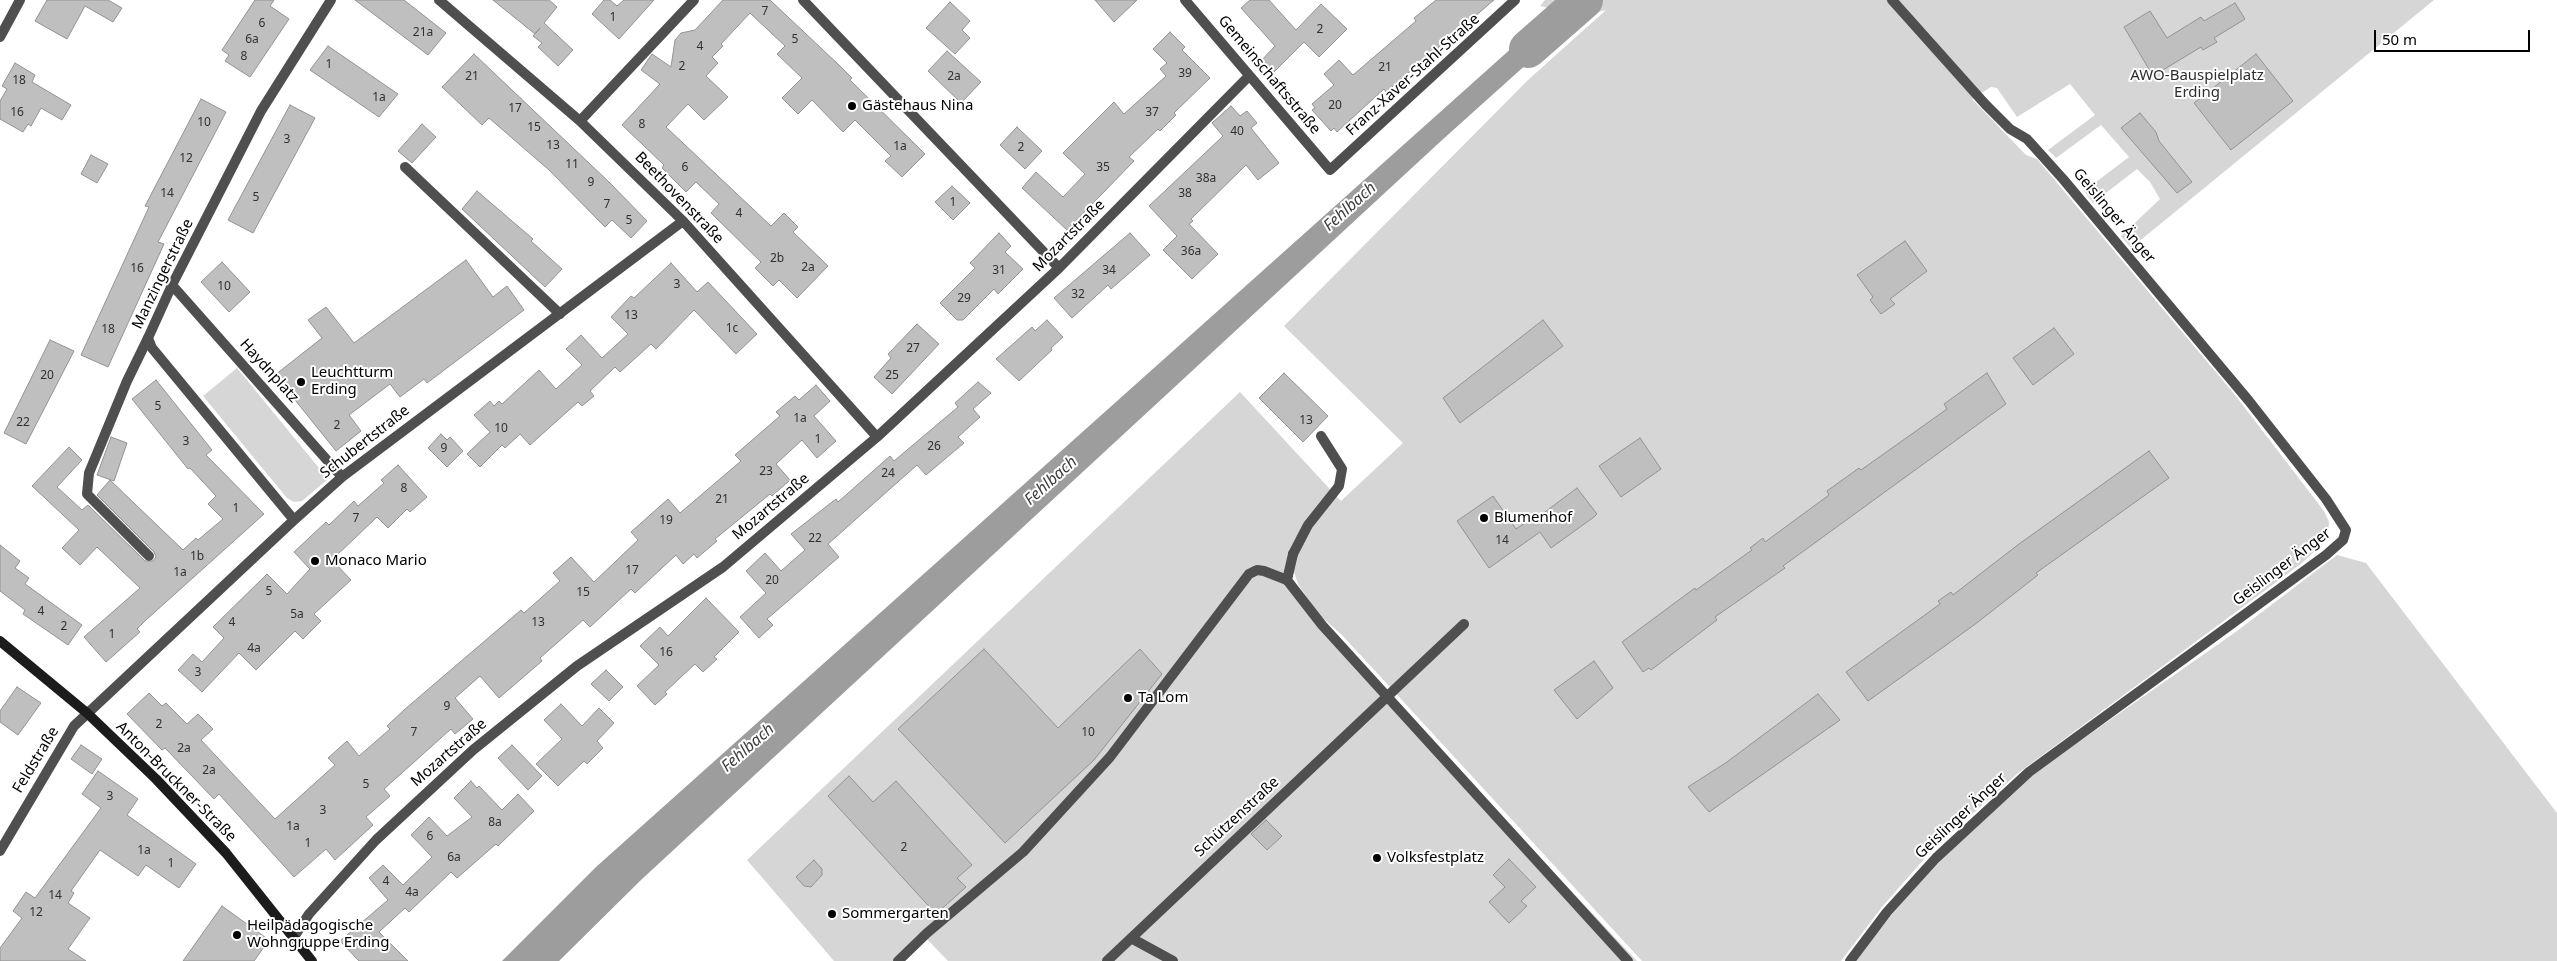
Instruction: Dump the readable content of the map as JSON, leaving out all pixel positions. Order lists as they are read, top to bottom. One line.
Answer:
{"streets":{"main road":["Anton-Bruckner-Straße"],"street":["Gemeinschaftsstraße","Franz-Xaver-Stahl-Straße","Beethovenstraße","Geislinger Änger","Mozartstraße","Manzingerstraße","Haydnplatz","Schubertstraße","Feldstraße","Schützenstraße"]},"crossings":[["Gemeinschaftsstraße","Franz-Xaver-Stahl-Straße"],["Gemeinschaftsstraße","Mozartstraße"],["Beethovenstraße","Mozartstraße"],["Beethovenstraße","Schubertstraße"],["Mozartstraße","Anton-Bruckner-Straße"],["Manzingerstraße","Haydnplatz"],["Haydnplatz","Schubertstraße"],["Schubertstraße","Feldstraße"],["Schubertstraße","Anton-Bruckner-Straße"],["Feldstraße","Anton-Bruckner-Straße"]],"water":["Fehlbach"],"parks":["AWO-Bauspielplatz Erding"],"places":["Gästehaus Nina","Leuchtturm Erding","Blumenhof","Monaco Mario","Ta Lom","Volksfestplatz","Sommergarten","Heilpädagogische Wohngruppe Erding"],"house_numbers":["7","1","6","2","21a","6a","5","4","8","1","2","21","39","21","2a","18","1a","20","17","16","37","10","8","15","40","3","13","1a","2","12","11","6","35","38a","9","14","38","5","1","7","4","5","36a","2b","2a","16","31","34","3","10","32","29","13","1c","18","27","20","25","5","1a","13","22","2","10","1","3","26","9","23","24","8","21","1","7","19","22","14","1b","17","1a","20","5","15","4","5a","4","13","2","1","4a","16","3","9","2","7","10","2a","2a","5","3","3","8a","1a","6","1","2","1a","6a","1","4","4a","14","12"],"scale_bar":"50 m"}
